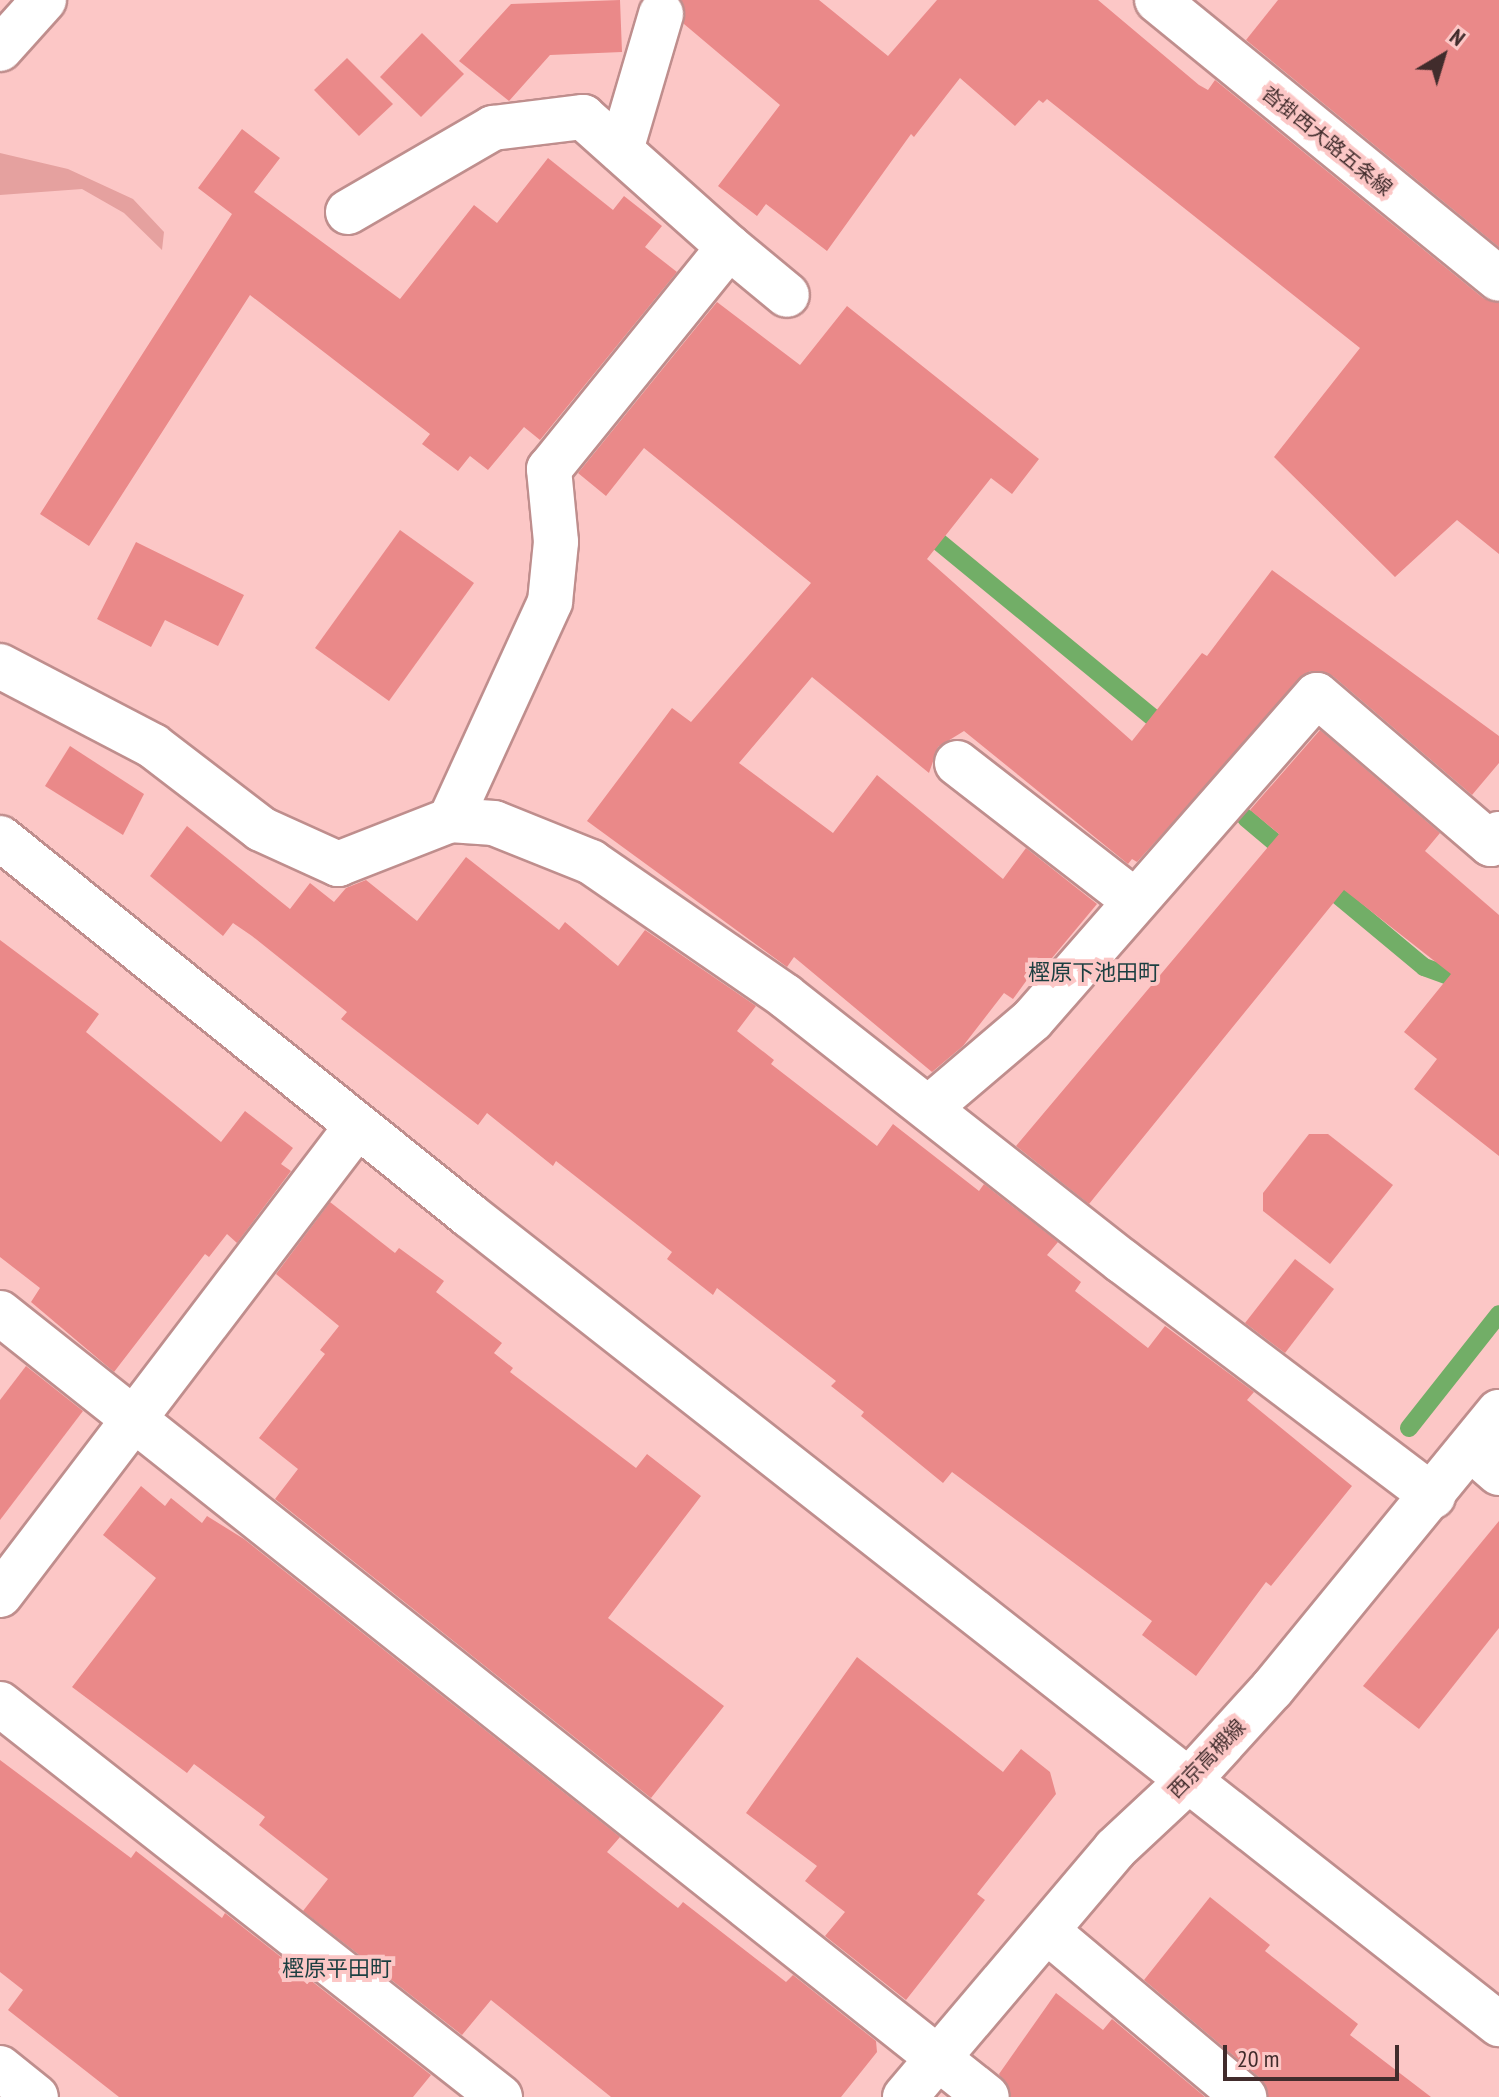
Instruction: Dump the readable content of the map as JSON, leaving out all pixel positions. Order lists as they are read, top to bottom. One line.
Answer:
{"streets":{"street":["沓掛西大路五条線","西京高槻線"]},"districts":["樫原下池田町","樫原平田町"],"scale_bar":"20 m","north":"top right"}
